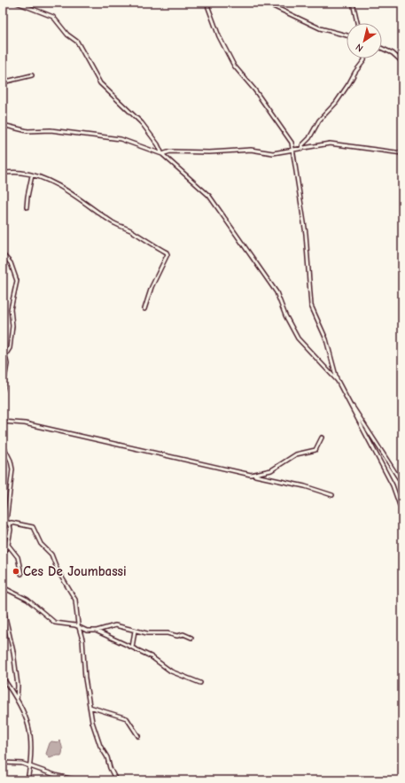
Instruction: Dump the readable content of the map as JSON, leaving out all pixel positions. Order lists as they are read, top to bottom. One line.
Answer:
{"places":["Ces De Joumbassi"],"north":"bottom left"}
